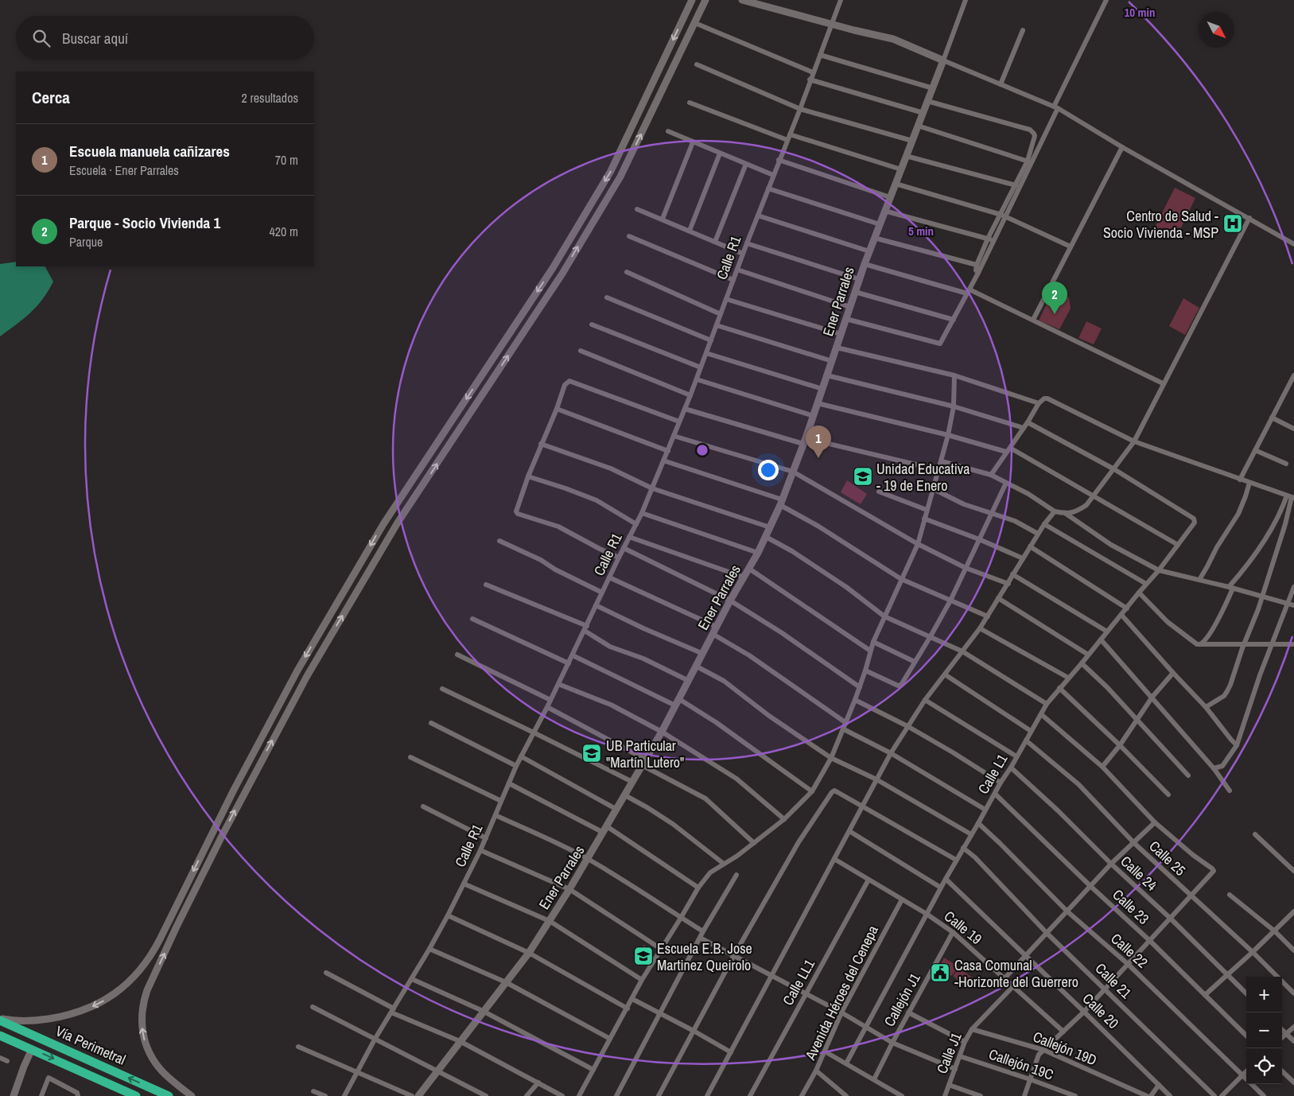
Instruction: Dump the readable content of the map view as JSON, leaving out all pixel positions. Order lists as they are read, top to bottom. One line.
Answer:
{"streets":{"highway":["Vía Perimetral"],"street":["Calle R1","Ener Parrales","Calle L1","Calle 25","Calle 24","Calle 23","Calle 19","Calle 22","Calle 21","Calle LL1","Avenida Héroes del Cenepa","Callejón J1","Calle 20","Callejón 19D","Calle J1","Callejón 19C"]},"crossings":[["Calle L1","Calle 25"],["Calle L1","Calle 24"],["Calle L1","Calle 23"],["Calle L1","Calle 19"],["Calle L1","Calle 22"],["Calle L1","Calle 21"],["Calle L1","Calle 20"],["Calle 19","Calle LL1"],["Calle 19","Avenida Héroes del Cenepa"],["Calle 19","Callejón J1"],["Calle 19","Calle J1"],["Callejón 19D","Calle J1"],["Calle J1","Callejón 19C"]],"places":{"hospital":["Centro de Salud - Socio Vivienda - MSP"],"school or university":["Unidad Educativa - 19 de Enero","UB Particular \"Martín Lutero\"","Escuela E.B. Jose Martinez Queirolo"],"public building":["Casa Comunal -Horizonte del Guerrero"]},"north":"bottom right","page":{"search":"Buscar aquí","heading":["Cerca","2 resultados"],"list":[{"mark":"1","name":"Escuela manuela cañizares","note":"Escuela · Ener Parrales","value":"70 m"},{"mark":"2","name":"Parque - Socio Vivienda 1","note":"Parque","value":"420 m"}],"pins":["2","1"],"map_buttons":["+","−"]},"rings":["10 min","5 min"]}
